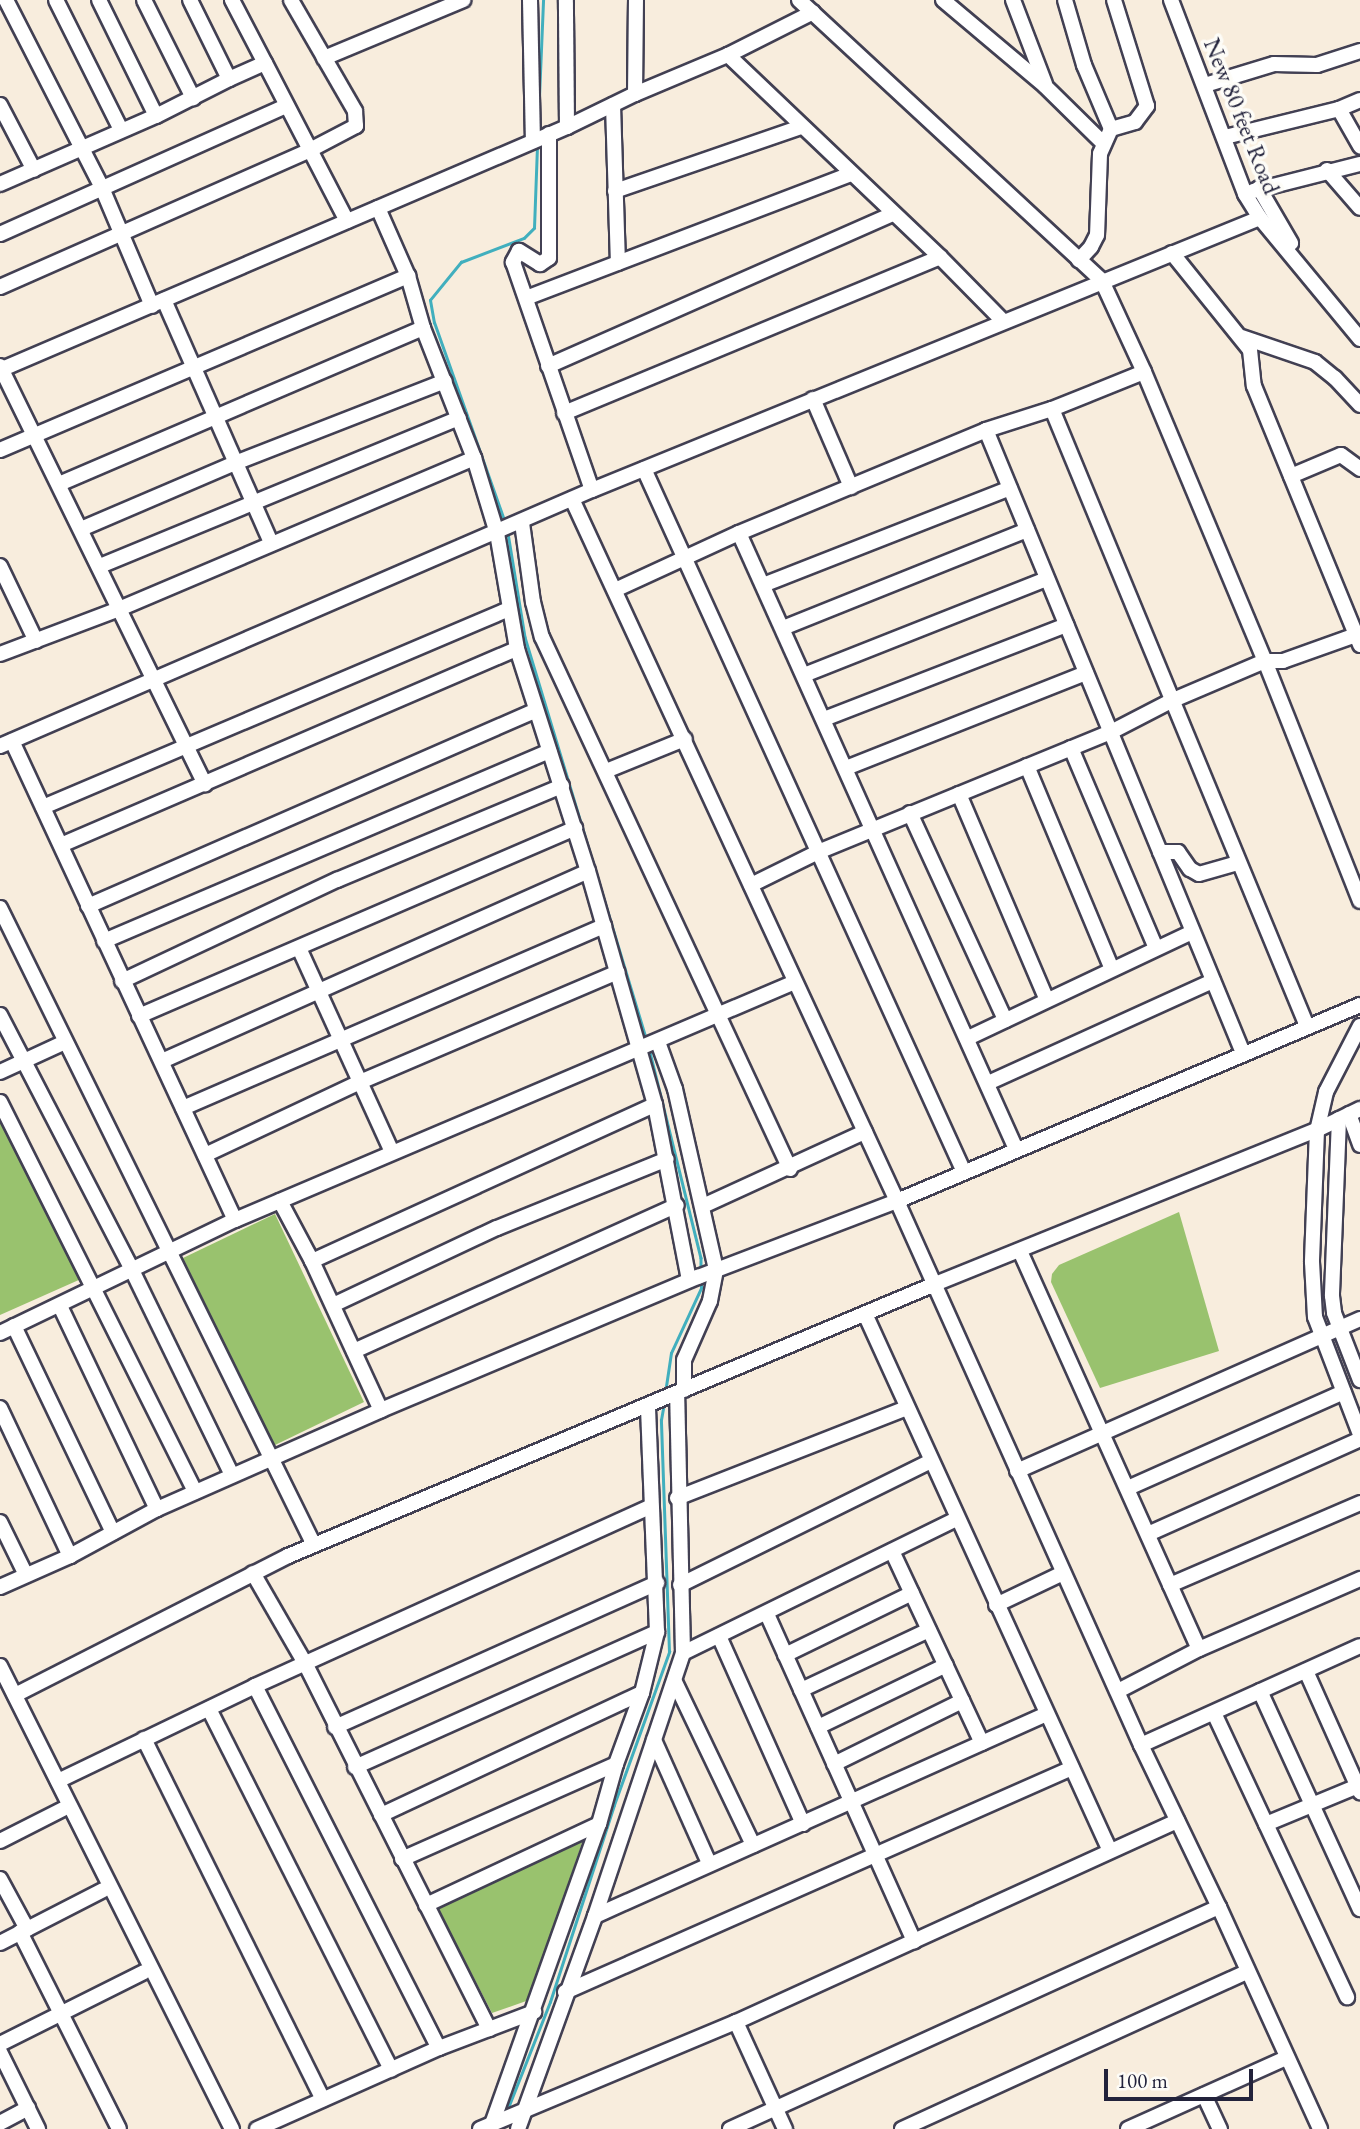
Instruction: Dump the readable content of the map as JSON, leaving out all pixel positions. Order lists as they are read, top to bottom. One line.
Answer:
{"streets":{"street":["New 80 feet Road"]},"scale_bar":"100 m"}
